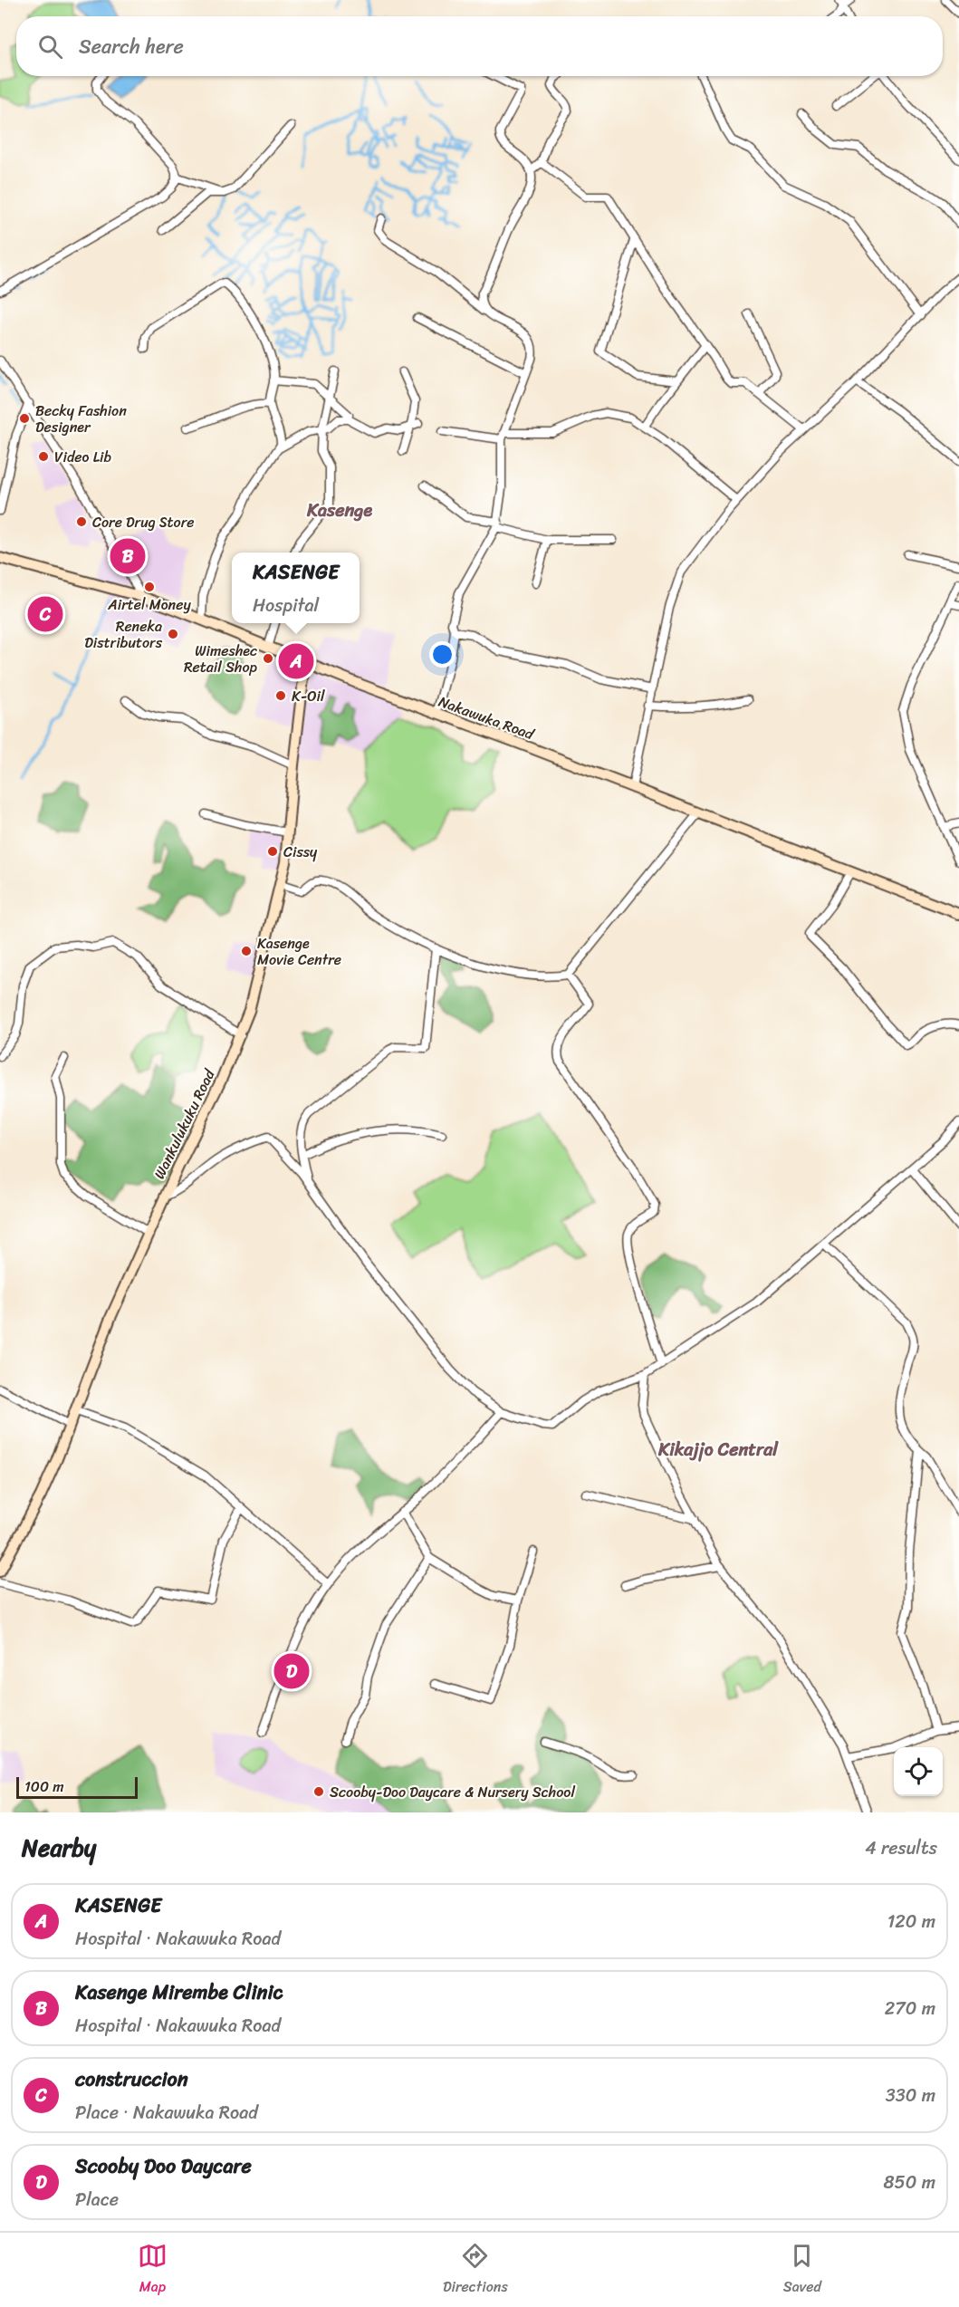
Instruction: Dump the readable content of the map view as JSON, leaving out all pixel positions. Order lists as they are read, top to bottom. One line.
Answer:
{"streets":{"main road":["Nakawuka Road","Wankulukuku Road"]},"crossings":[["Nakawuka Road","Wankulukuku Road"]],"districts":["Kasenge","Kikajjo Central"],"places":["Becky Fashion Designer","Video Lib","Core Drug Store","Airtel Money","Reneka Distributors","Wimeshec Retail Shop","K-Oil","Cissy","Kasenge Movie Centre","Scooby-Doo Daycare & Nursery School"],"scale_bar":"100 m","page":{"search":"Search here","pins":["B","C","A","D"],"popup":["KASENGE","Hospital"],"scale":"100 m","heading":["Nearby","4 results"],"list":[{"mark":"A","name":"KASENGE","note":"Hospital · Nakawuka Road","value":"120 m"},{"mark":"B","name":"Kasenge Mirembe Clinic","note":"Hospital · Nakawuka Road","value":"270 m"},{"mark":"C","name":"construccion","note":"Place · Nakawuka Road","value":"330 m"},{"mark":"D","name":"Scooby Doo Daycare","note":"Place","value":"850 m"}],"nav":["Map","Directions","Saved"]}}
